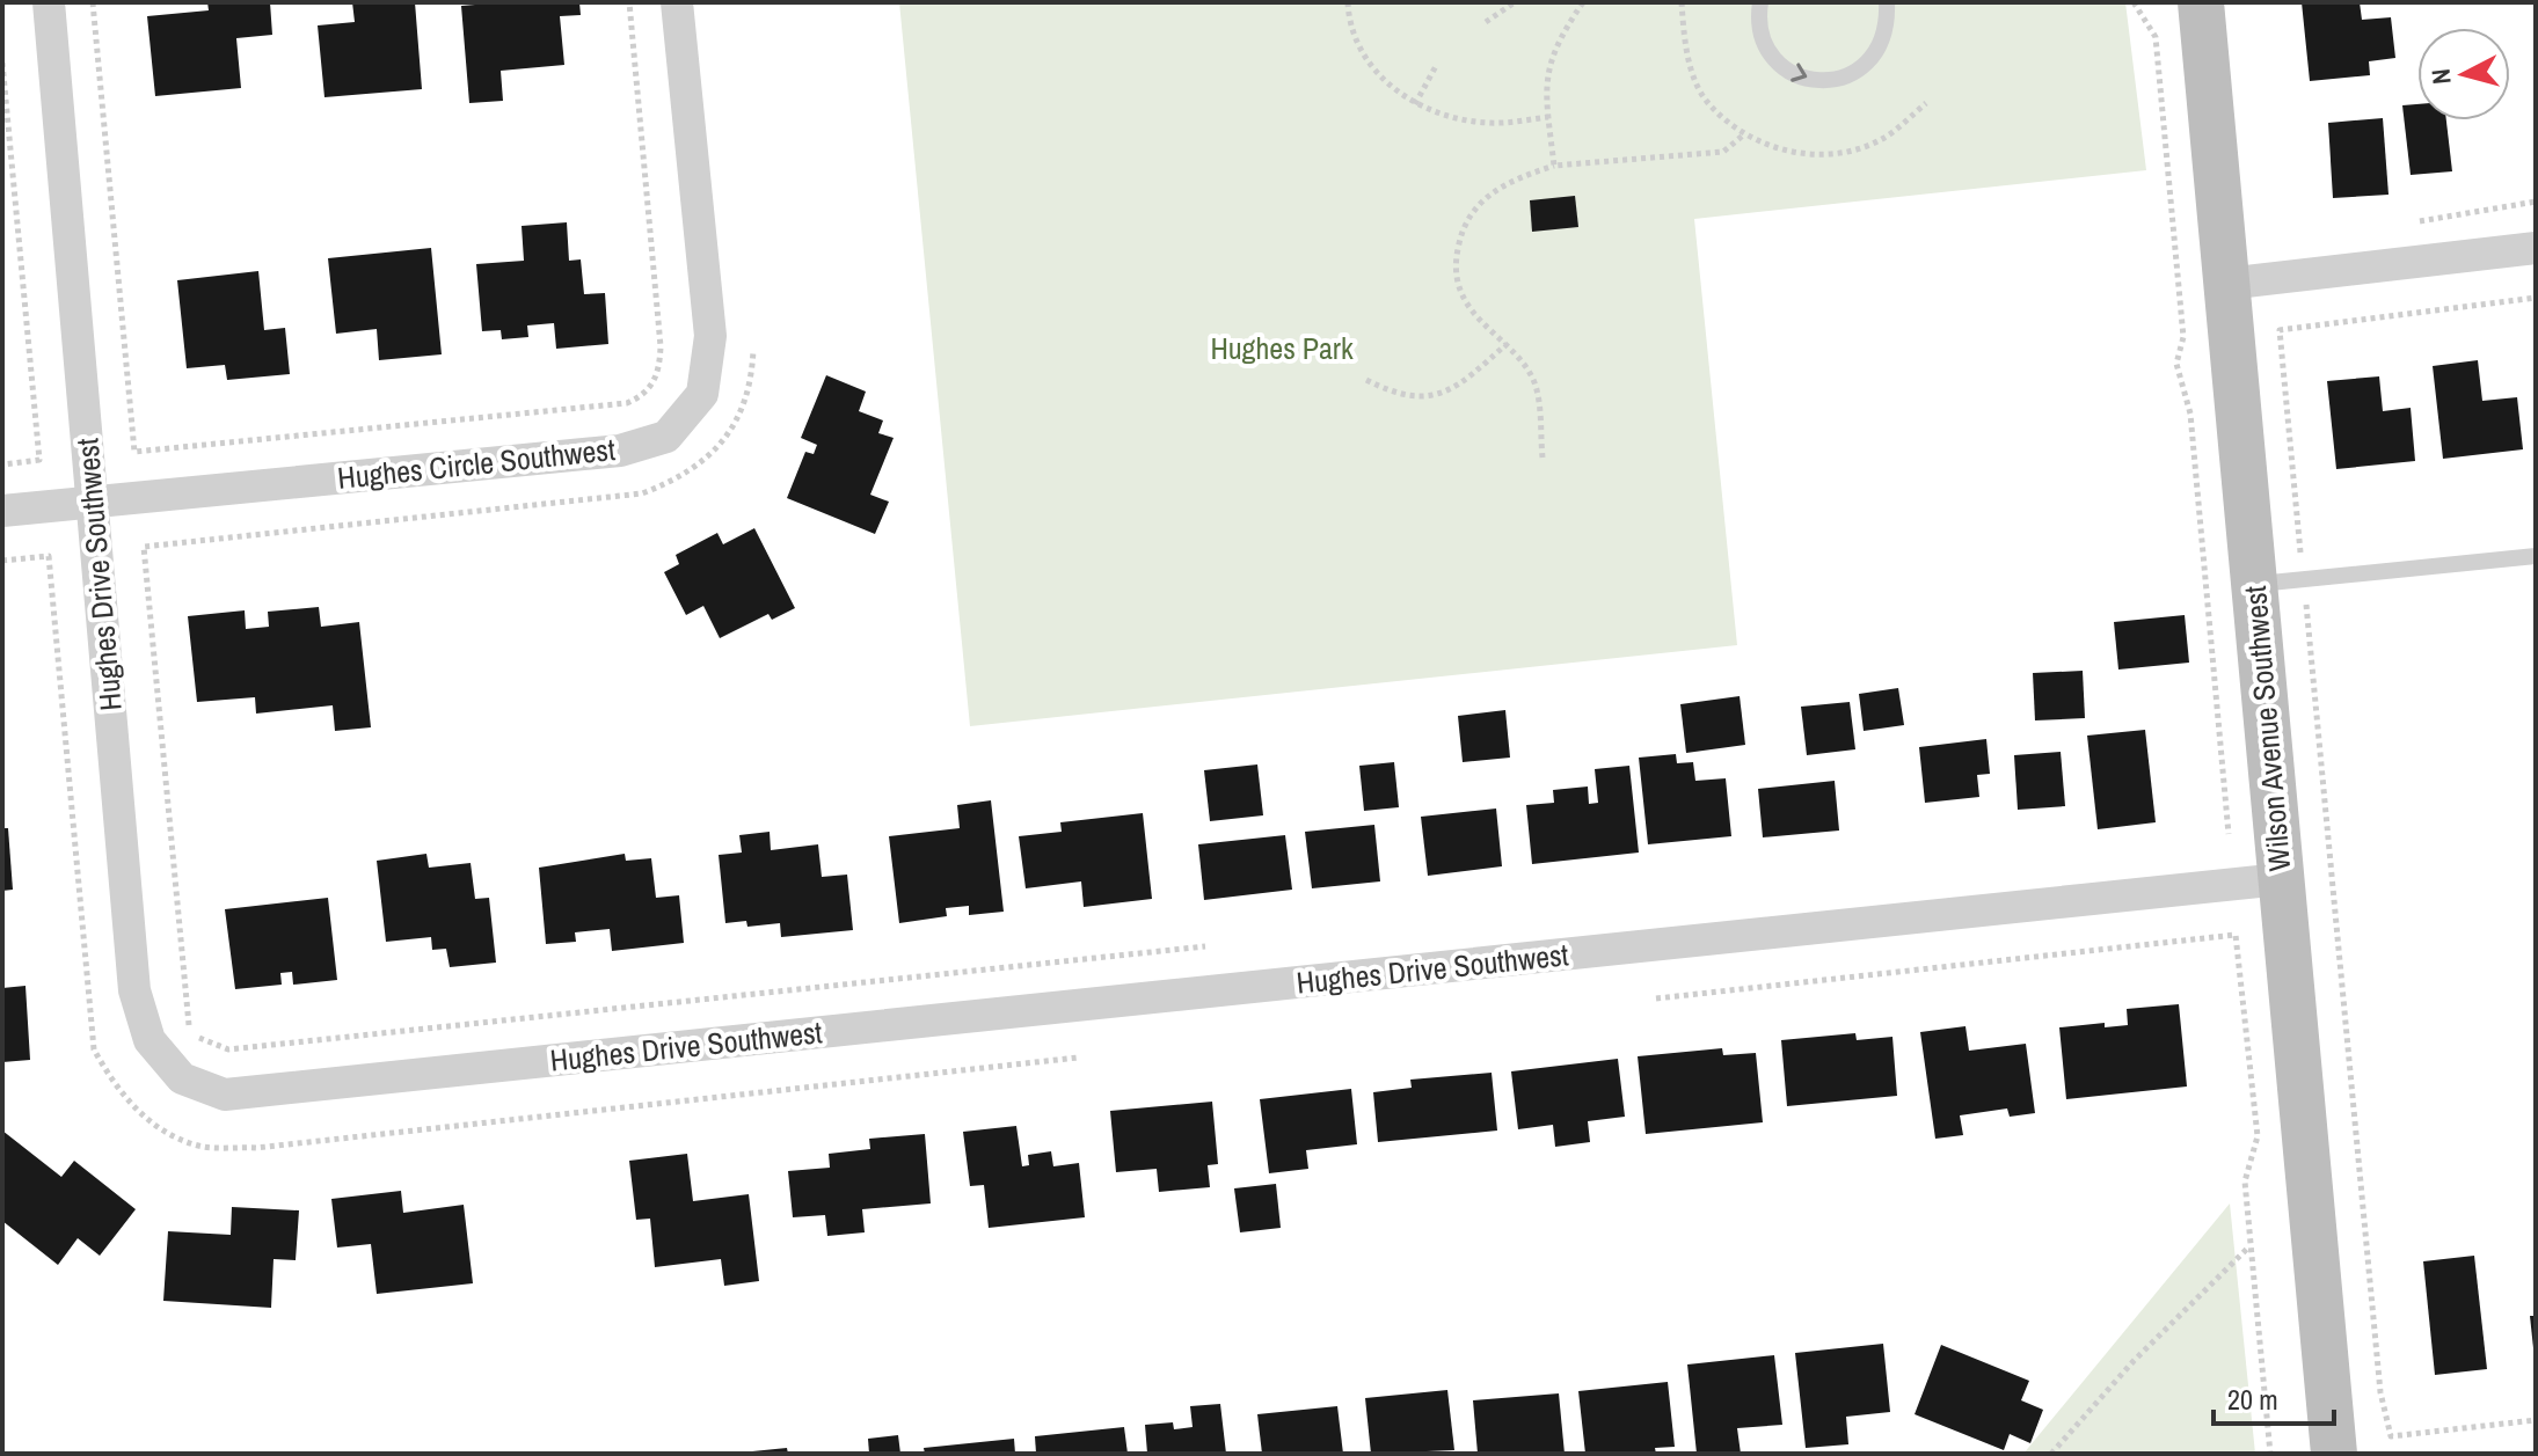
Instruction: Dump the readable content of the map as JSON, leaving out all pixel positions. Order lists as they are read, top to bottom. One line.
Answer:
{"streets":{"main road":["Wilson Avenue Southwest"],"street":["Hughes Circle Southwest","Hughes Drive Southwest"]},"crossings":[["Hughes Circle Southwest","Hughes Drive Southwest"],["Hughes Drive Southwest","Wilson Avenue Southwest"]],"parks":["Hughes Park"],"scale_bar":"20 m","north":"left"}
